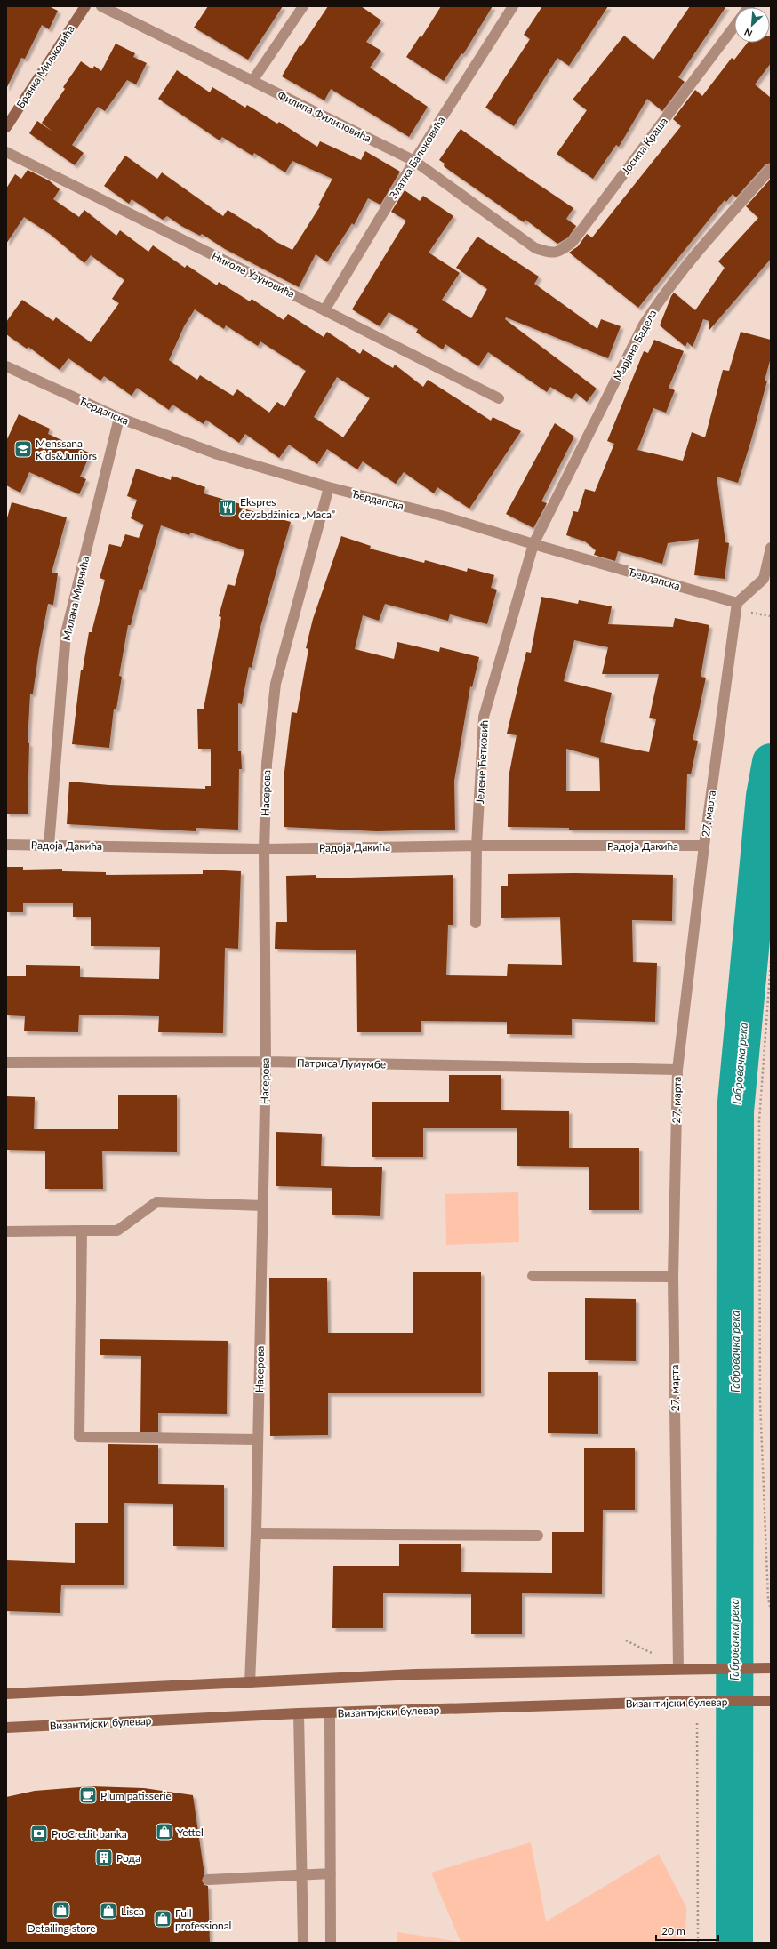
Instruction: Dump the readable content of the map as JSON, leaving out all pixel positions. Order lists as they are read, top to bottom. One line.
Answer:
{"streets":{"street":["Бранка Миљковића","Филипа Филиповића","Јосипа Краша","Златка Балоковића","Николе Узуновића","Марјана Бадела","Ђердапска","Милана Мирчића","Јелене Ћетковић","Насерова","27. марта","Радоја Дакића","Патриса Лумумбе","Византијски булевар"]},"crossings":[["Филипа Филиповића","Јосипа Краша"],["Филипа Филиповића","Златка Балоковића"],["Златка Балоковића","Николе Узуновића"],["Марјана Бадела","Ђердапска"],["Марјана Бадела","Јелене Ћетковић"],["Ђердапска","Милана Мирчића"],["Ђердапска","Јелене Ћетковић"],["Ђердапска","Насерова"],["Ђердапска","27. марта"],["Милана Мирчића","Радоја Дакића"],["Јелене Ћетковић","Радоја Дакића"],["Насерова","Радоја Дакића"],["Насерова","Патриса Лумумбе"],["27. марта","Радоја Дакића"],["27. марта","Патриса Лумумбе"]],"water":["Габровачка река"],"places":{"school or university":["Menssana Kids&Juniors"],"restaurant":["Ekspres ćevabdžinica „Maca”"],"cafe":["Plum patisserie"],"shop":["Yettel","Detailing store","Lisca","Full professional"],"bank":["ProCredit banka"],"building":["Рода"]},"scale_bar":"20 m","north":"bottom left"}
